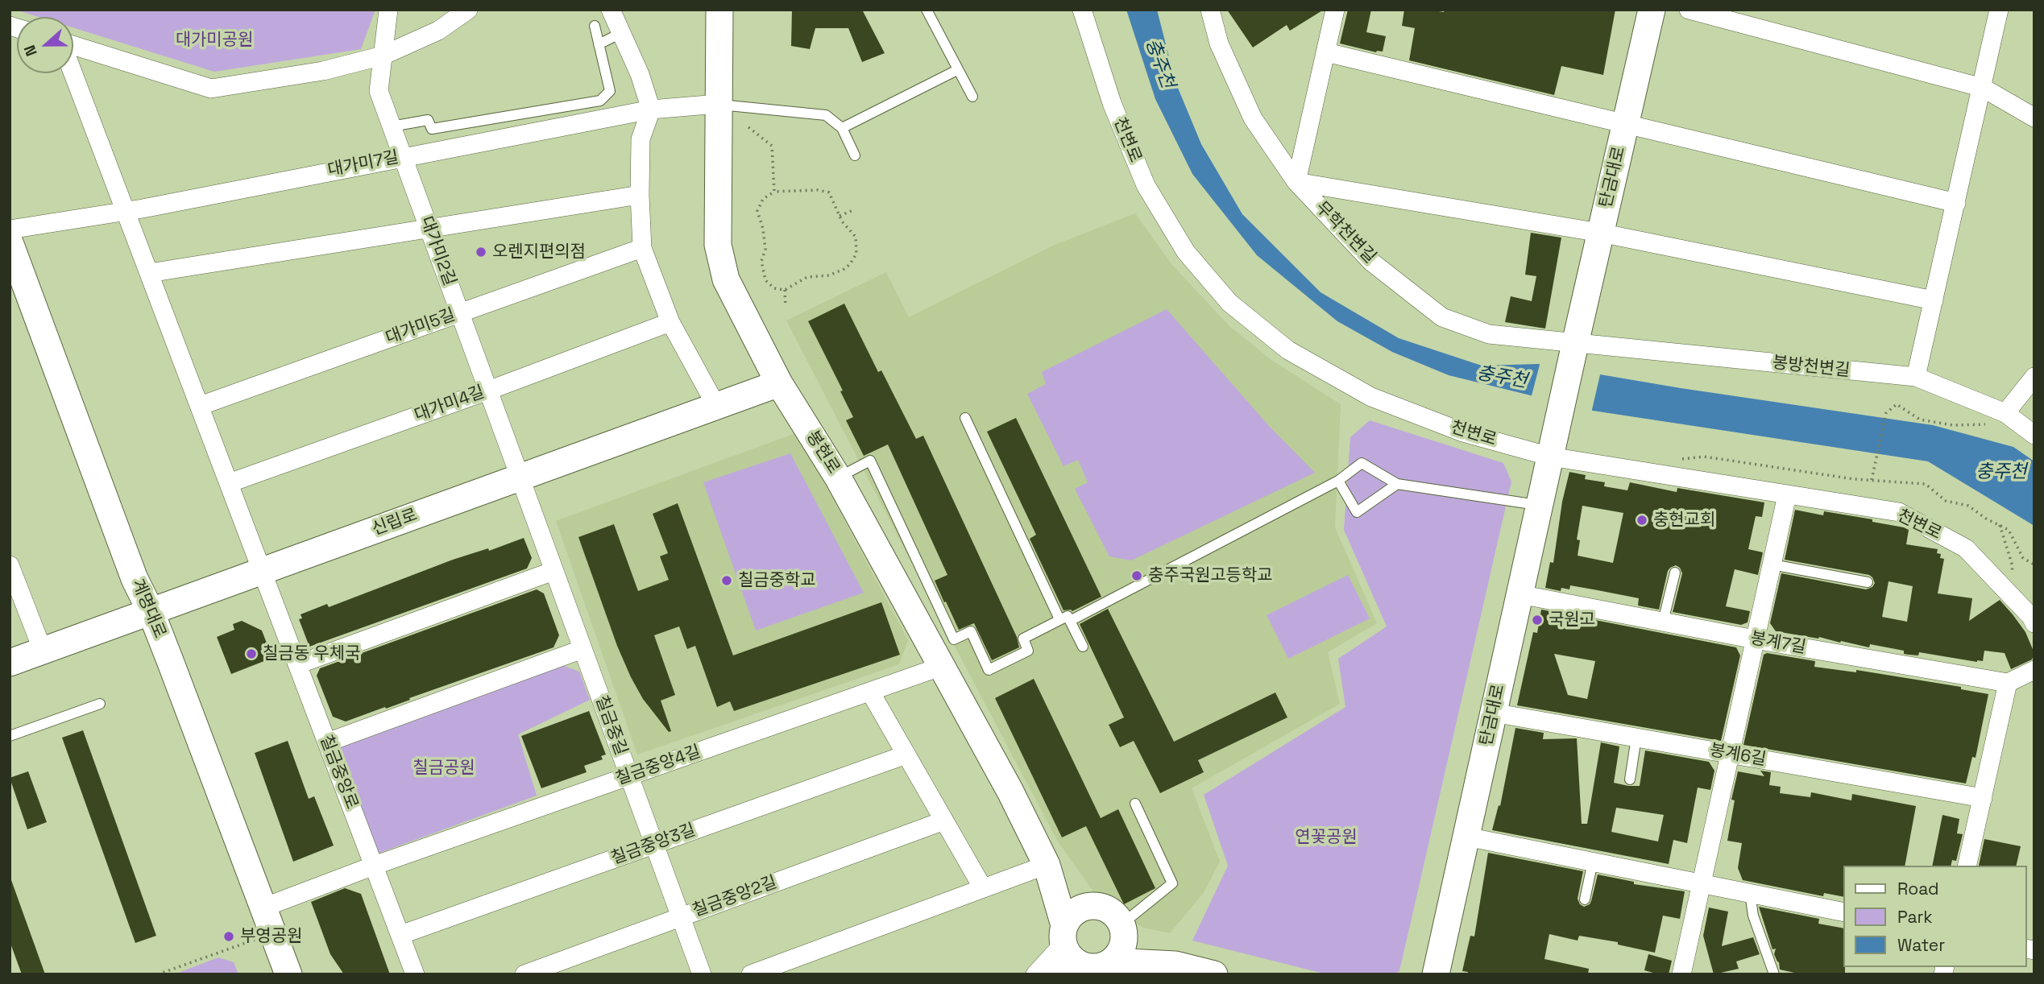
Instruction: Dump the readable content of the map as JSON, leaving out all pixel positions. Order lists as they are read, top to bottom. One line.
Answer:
{"streets":{"street":["천변로","대가미7길","탄금대로","무학천변길","대가미2길","대가미5길","봉방천변길","대가미4길","봉현로","신립로","계명대로","봉계7길","칠금중길","봉계6길","칠금중앙4길","칠금중앙로","칠금중앙3길","칠금중앙2길"]},"crossings":[["천변로","탄금대로"],["대가미7길","대가미2길"],["대가미7길","봉현로"],["대가미7길","칠금중앙로"],["탄금대로","무학천변길"],["탄금대로","봉방천변길"],["탄금대로","봉계7길"],["탄금대로","봉계6길"],["무학천변길","봉방천변길"],["대가미2길","대가미5길"],["대가미2길","대가미4길"],["대가미2길","신립로"],["대가미2길","칠금중길"],["대가미5길","칠금중앙로"],["대가미4길","칠금중앙로"],["봉현로","신립로"],["봉현로","칠금중앙4길"],["신립로","계명대로"],["신립로","칠금중길"],["신립로","칠금중앙로"],["계명대로","칠금중앙4길"],["칠금중길","칠금중앙4길"],["칠금중길","칠금중앙3길"],["칠금중길","칠금중앙2길"],["칠금중앙4길","칠금중앙로"],["칠금중앙로","칠금중앙3길"]],"water":["충주천"],"parks":["대가미공원","칠금공원","연꽃공원"],"places":["오렌지편의점","충현교회","충주국원고등학교","칠금중학교","국원고","칠금동 우체국","부영공원"],"legend":["Road","Park","Water"],"north":"left"}
